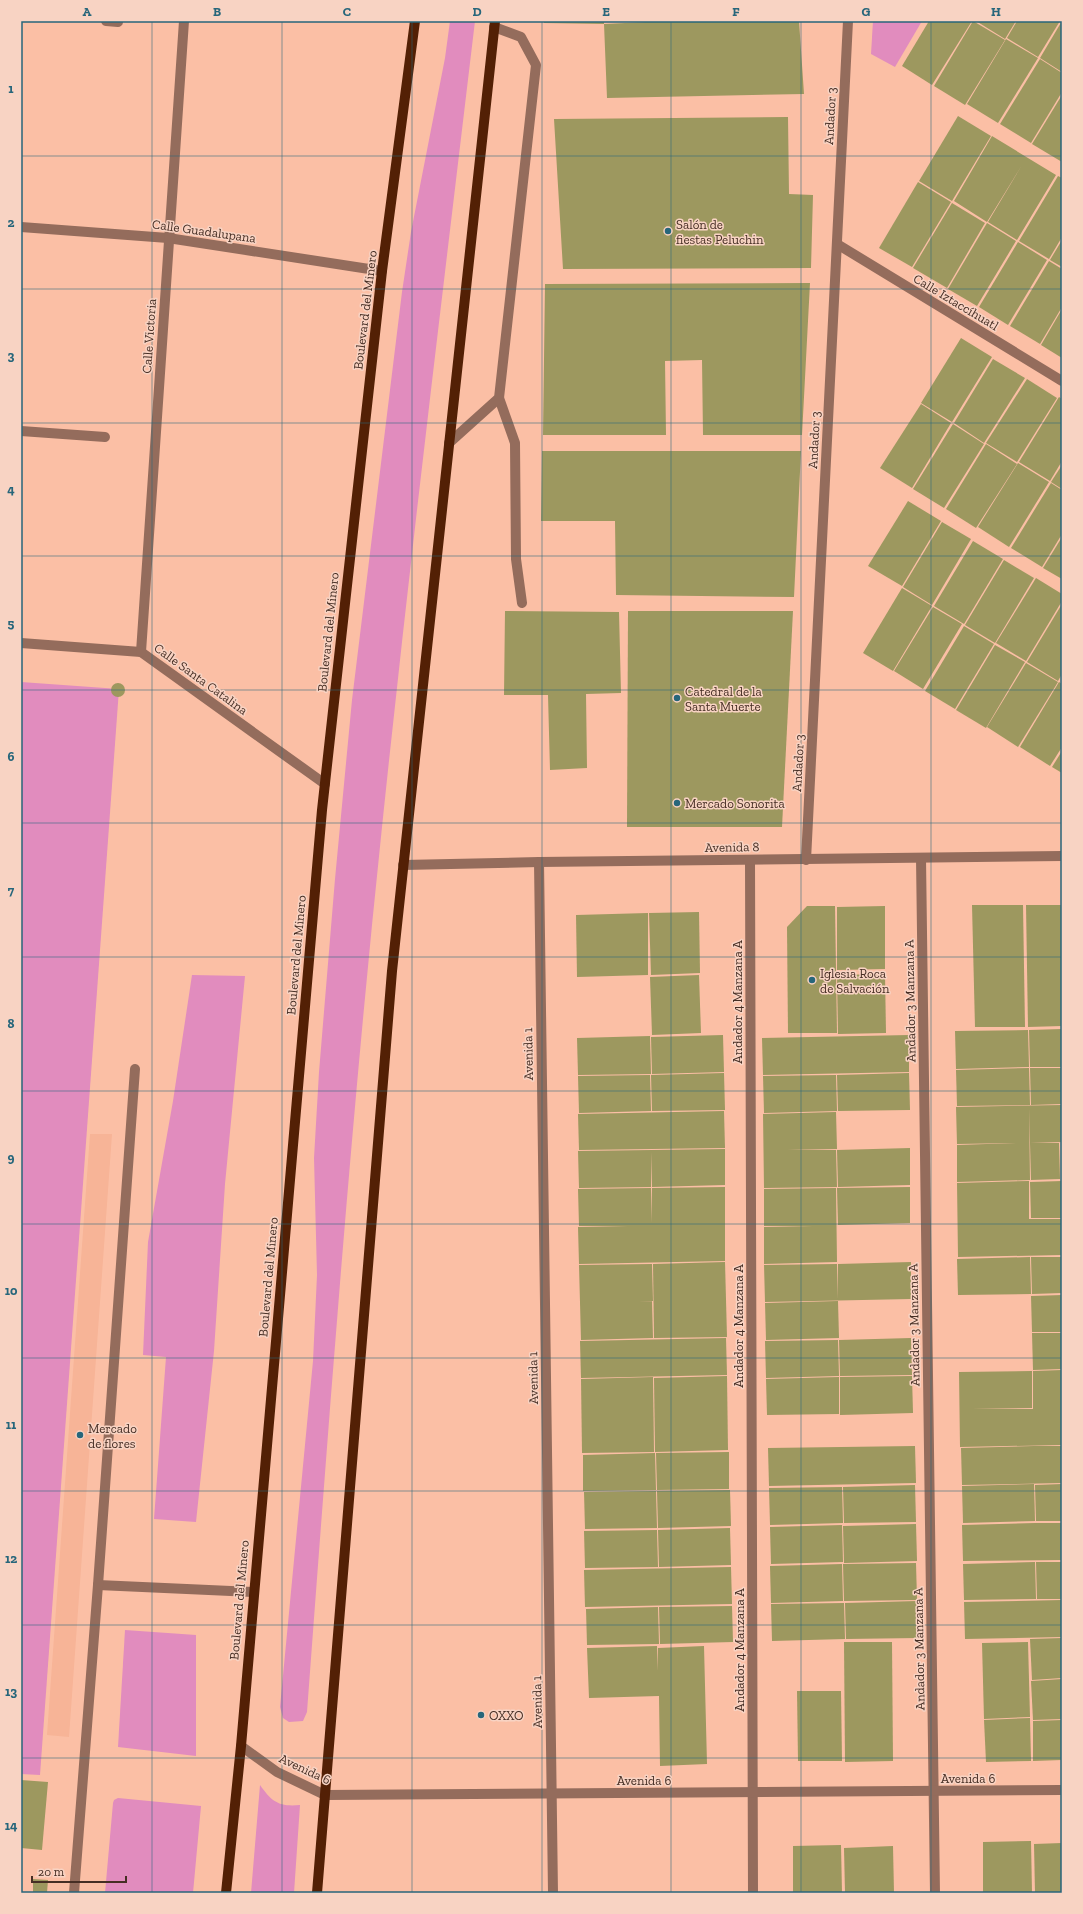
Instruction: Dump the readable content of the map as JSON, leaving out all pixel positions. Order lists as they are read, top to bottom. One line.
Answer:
{"streets":{"main road":["Boulevard del Minero"],"street":["Andador 3","Calle Guadalupana","Calle Iztaccíhuatl","Calle Victoria","Calle Santa Catalina","Avenida 8","Andador 3 Manzana A","Andador 4 Manzana A","Avenida 1","Avenida 6"]},"crossings":[["Andador 3","Calle Iztaccíhuatl"],["Andador 3","Avenida 8"],["Calle Guadalupana","Boulevard del Minero"],["Calle Guadalupana","Calle Victoria"],["Boulevard del Minero","Calle Santa Catalina"],["Boulevard del Minero","Avenida 6"],["Calle Victoria","Calle Santa Catalina"],["Avenida 8","Andador 3 Manzana A"],["Avenida 8","Andador 4 Manzana A"],["Avenida 8","Avenida 1"],["Andador 3 Manzana A","Avenida 6"],["Andador 4 Manzana A","Avenida 6"],["Avenida 1","Avenida 6"]],"places":["Salón de fiestas Peluchin","Catedral de la Santa Muerte","Mercado Sonorita","Iglesia Roca de Salvación","Mercado de flores","OXXO"],"scale_bar":"20 m","grid":{"columns":["A","B","C","D","E","F","G","H"],"rows":["1","2","3","4","5","6","7","8","9","10","11","12","13","14"]}}
